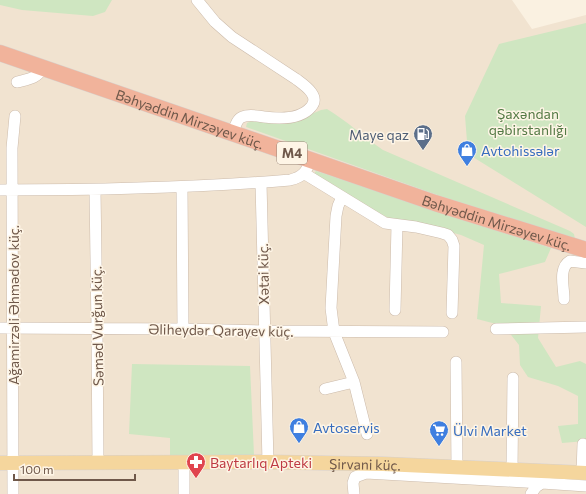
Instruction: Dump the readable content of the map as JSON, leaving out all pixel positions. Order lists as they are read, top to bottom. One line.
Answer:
{"streets":{"highway":["Bəhyəddin Mirzəyev küç.","M4"],"main road":["Şirvani küç."],"street":["Xətai küç.","Ağamirzəli Əhmədov küç.","Səməd Vurğun küç.","Əliheydər Qarayev küç."]},"crossings":[["Xətai küç.","Əliheydər Qarayev küç."],["Xətai küç.","Şirvani küç."],["Ağamirzəli Əhmədov küç.","Əliheydər Qarayev küç."],["Ağamirzəli Əhmədov küç.","Şirvani küç."],["Səməd Vurğun küç.","Əliheydər Qarayev küç."],["Səməd Vurğun küç.","Şirvani küç."]],"parks":["Şaxəndan qəbirstanlığı"],"places":{"fuel station":["Maye qaz"],"shop":["Avtohissələr","Avtoservis"],"supermarket":["Ülvi Market"],"pharmacy":["Baytarlıq Apteki"]},"scale_bar":"100 m"}
